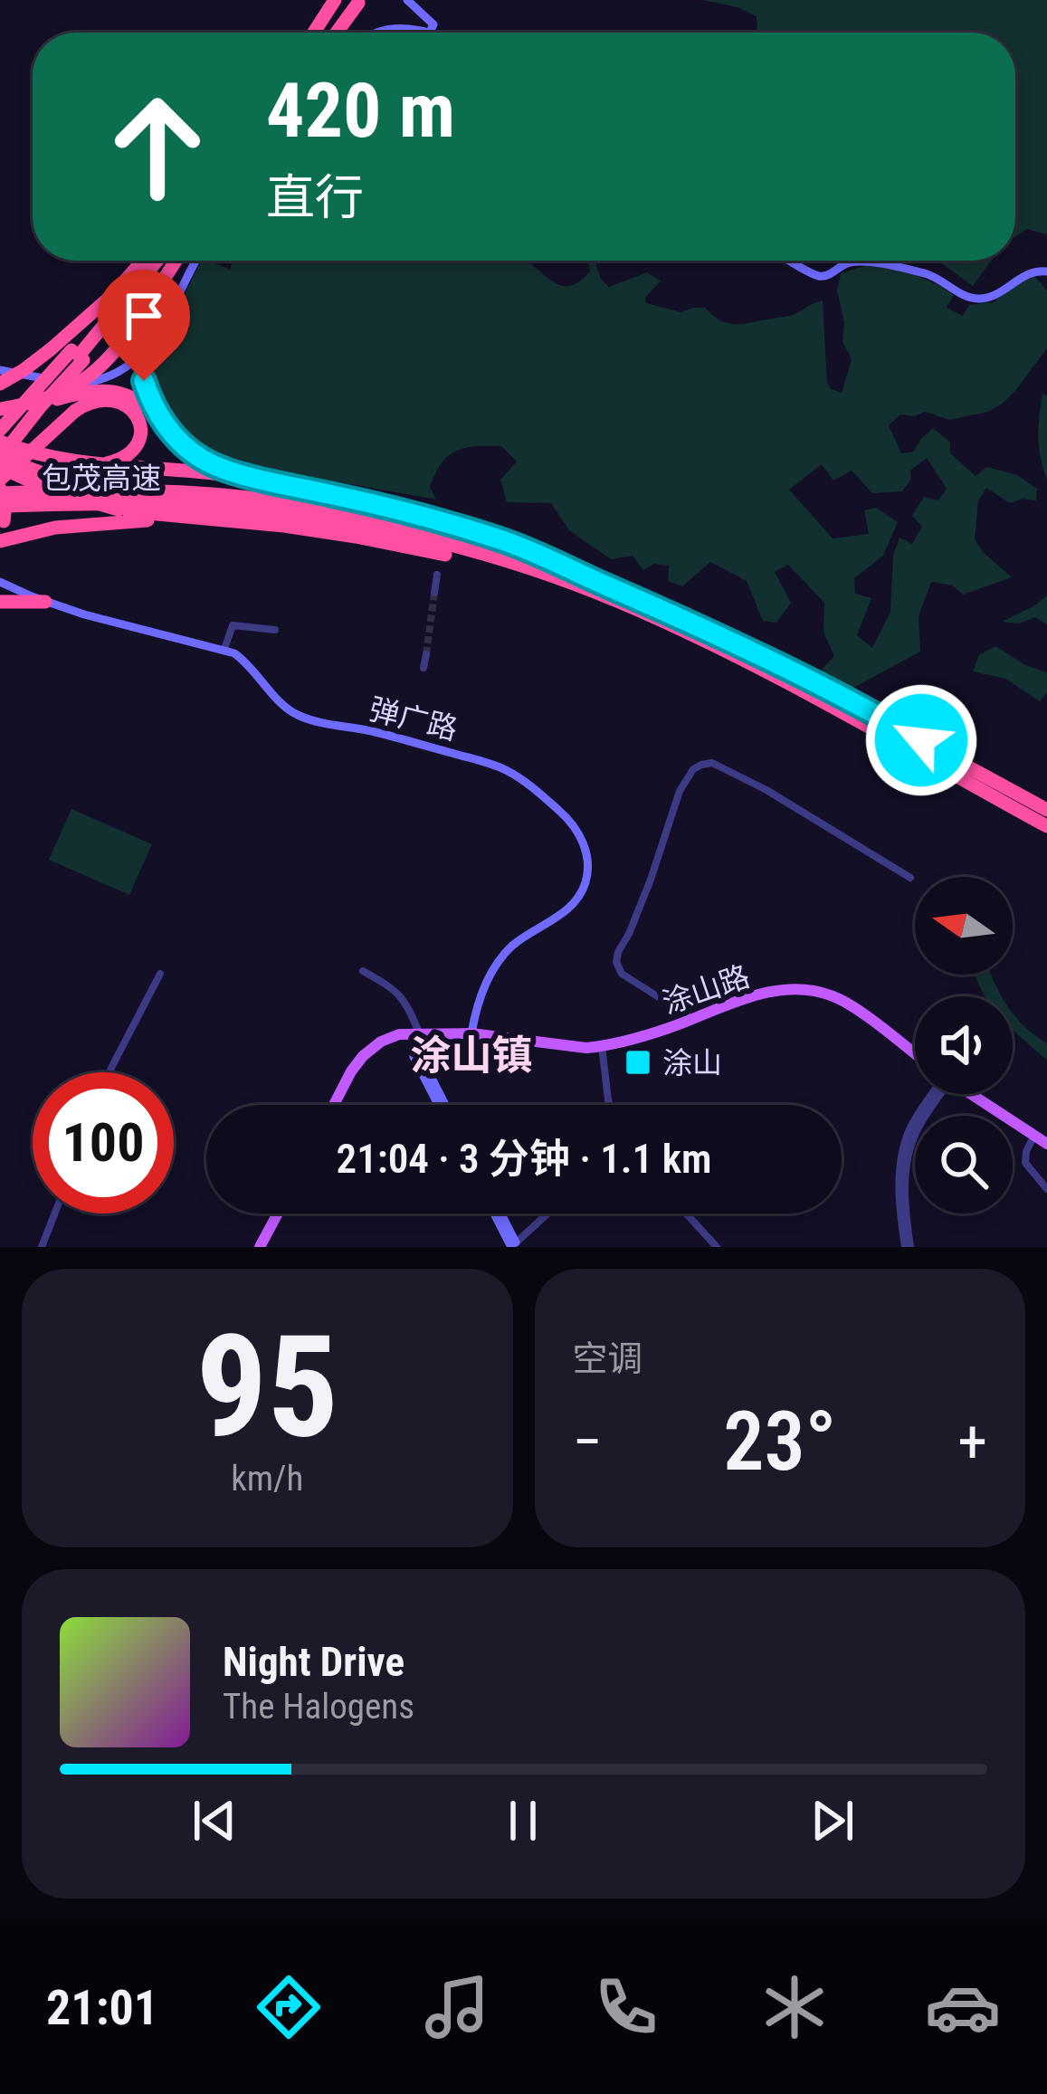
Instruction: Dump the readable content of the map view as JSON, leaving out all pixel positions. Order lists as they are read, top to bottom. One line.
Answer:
{"streets":{"highway":["包茂高速"],"main road":["涂山路"],"street":["弹广路"]},"crossings":[["弹广路","涂山路"]],"districts":["涂山镇"],"places":{"transit":["涂山"]},"north":"left","page":{"turn":["420 m","直行"],"limit":"100","trip":"21:04 · 3 分钟 · 1.1 km","tile":[["95","km/h"],"空调"],"heat":["−","23°","+"],"song":["Night Drive","The Halogens"],"tabs":"21:01"}}
